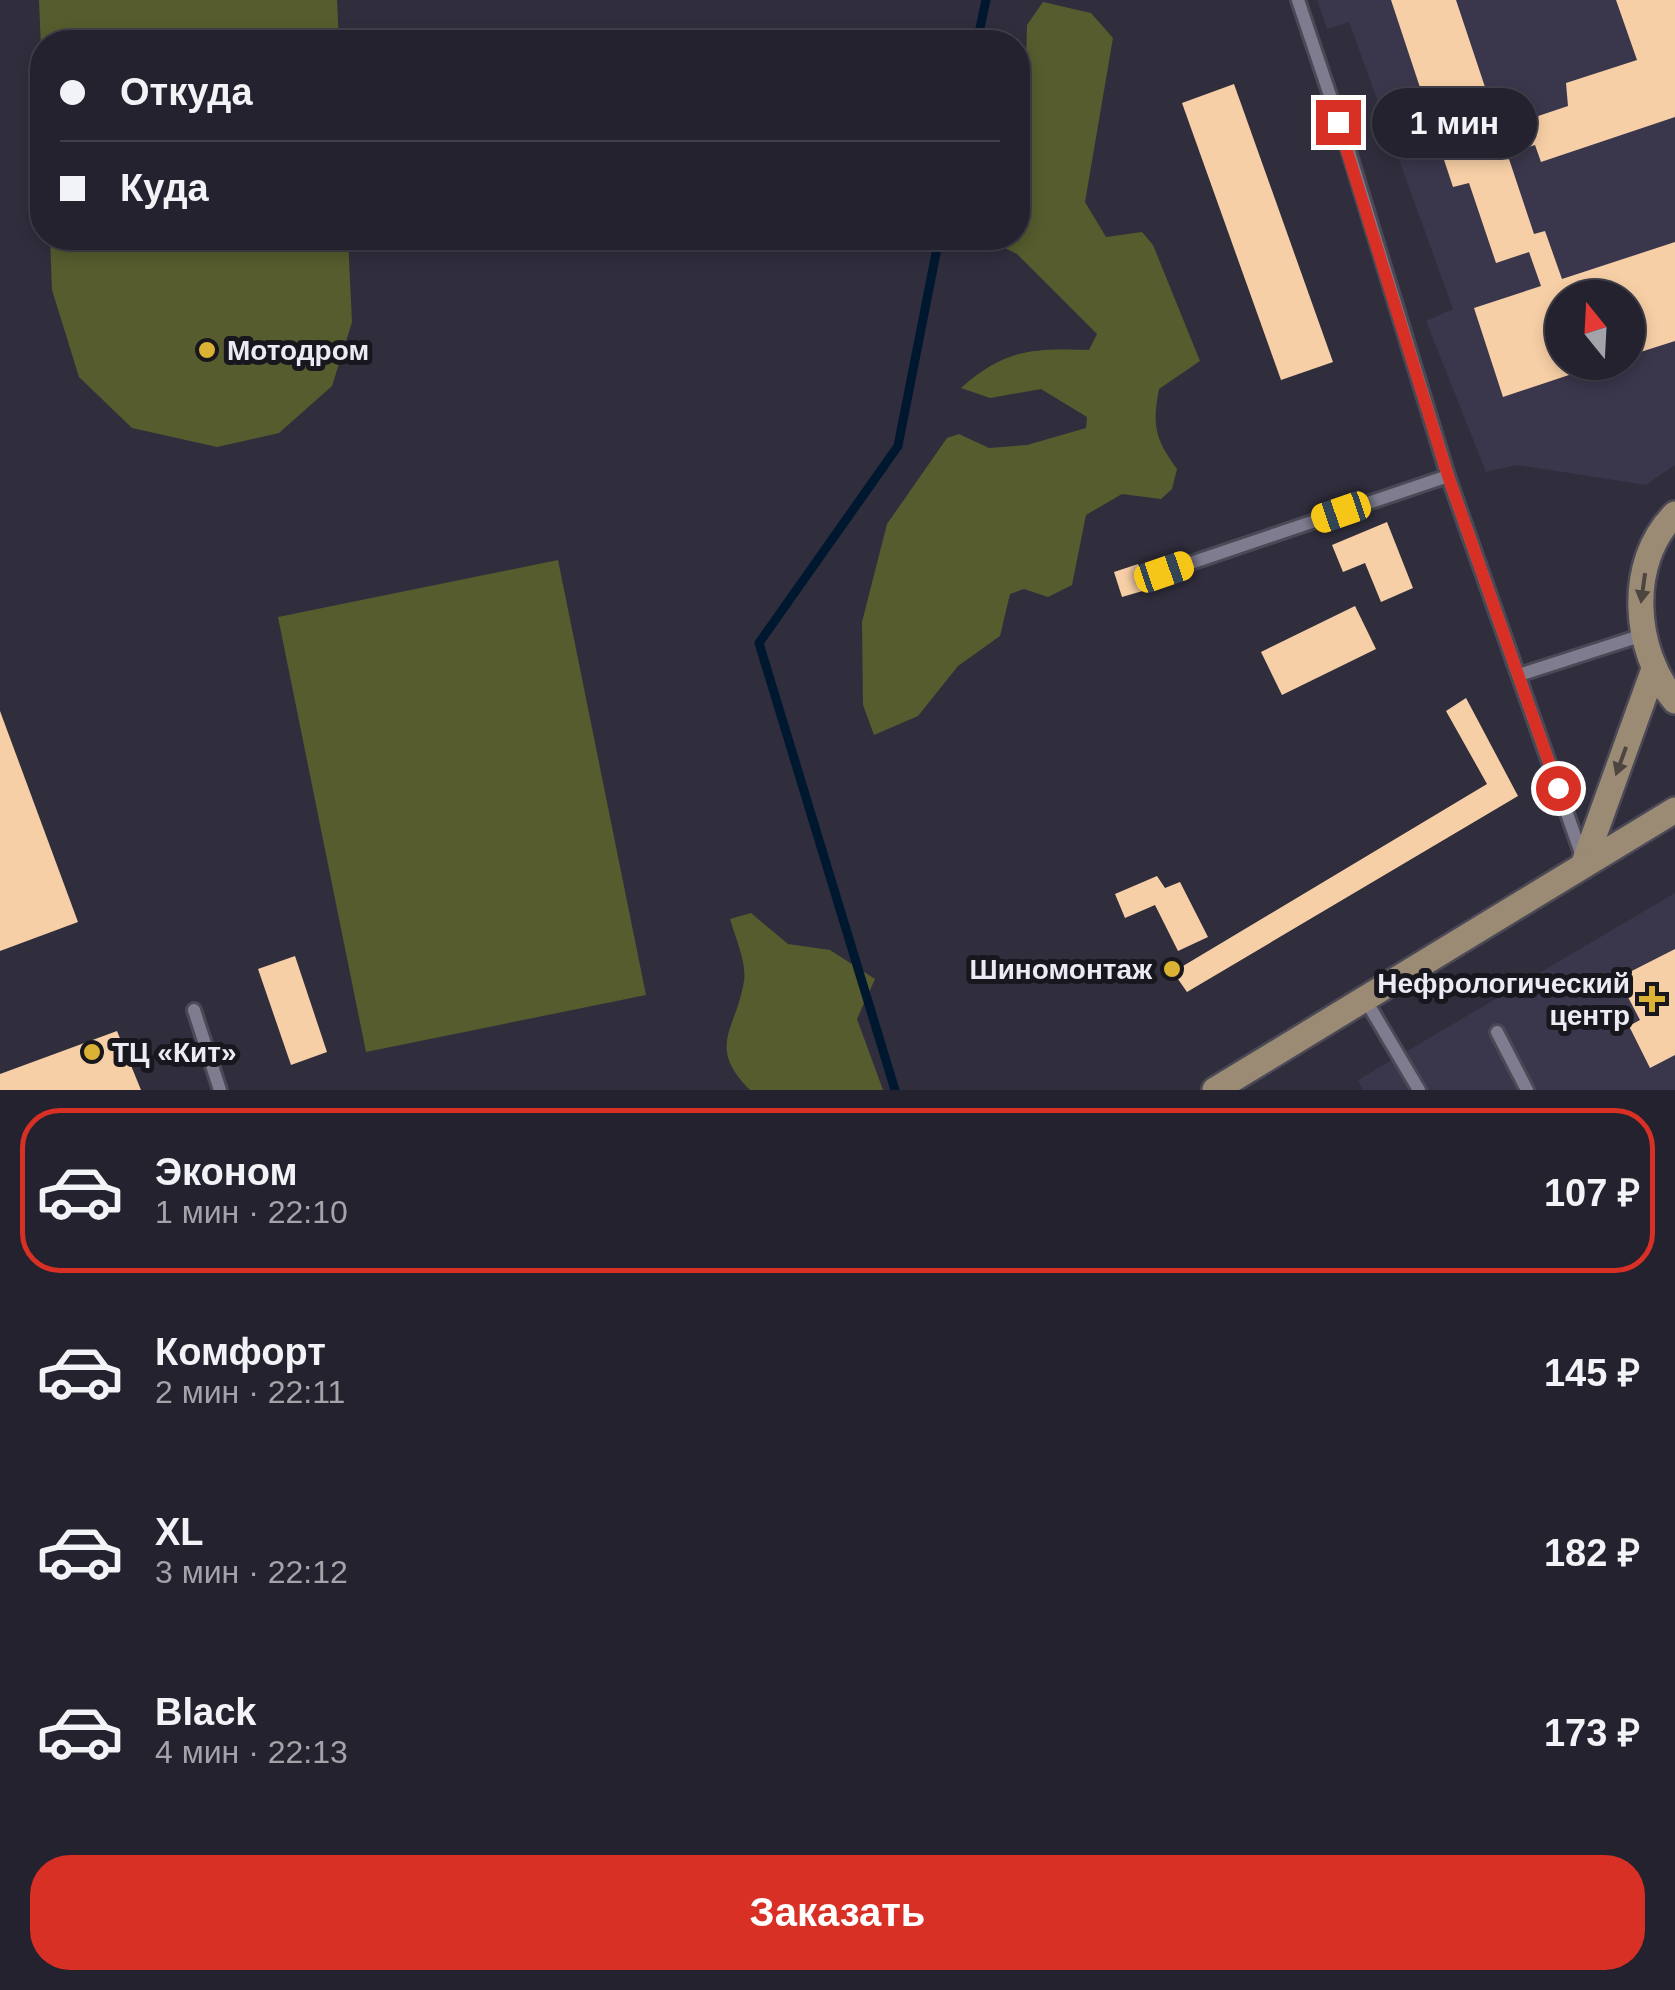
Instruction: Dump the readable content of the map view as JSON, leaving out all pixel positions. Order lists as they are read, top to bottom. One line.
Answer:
{"places":{"other":["Мотодром","Шиномонтаж","ТЦ «Кит»"],"health":["Нефрологический центр"]},"north":"top","page":{"banner":["Откуда","Куда"],"bubble":"1 мин","list":[{"name":"Эконом","note":"1 мин · 22:10","value":"107 ₽"},{"name":"Комфорт","note":"2 мин · 22:11","value":"145 ₽"},{"name":"XL","note":"3 мин · 22:12","value":"182 ₽"},{"name":"Black","note":"4 мин · 22:13","value":"173 ₽"}],"buttons":"Заказать"}}
